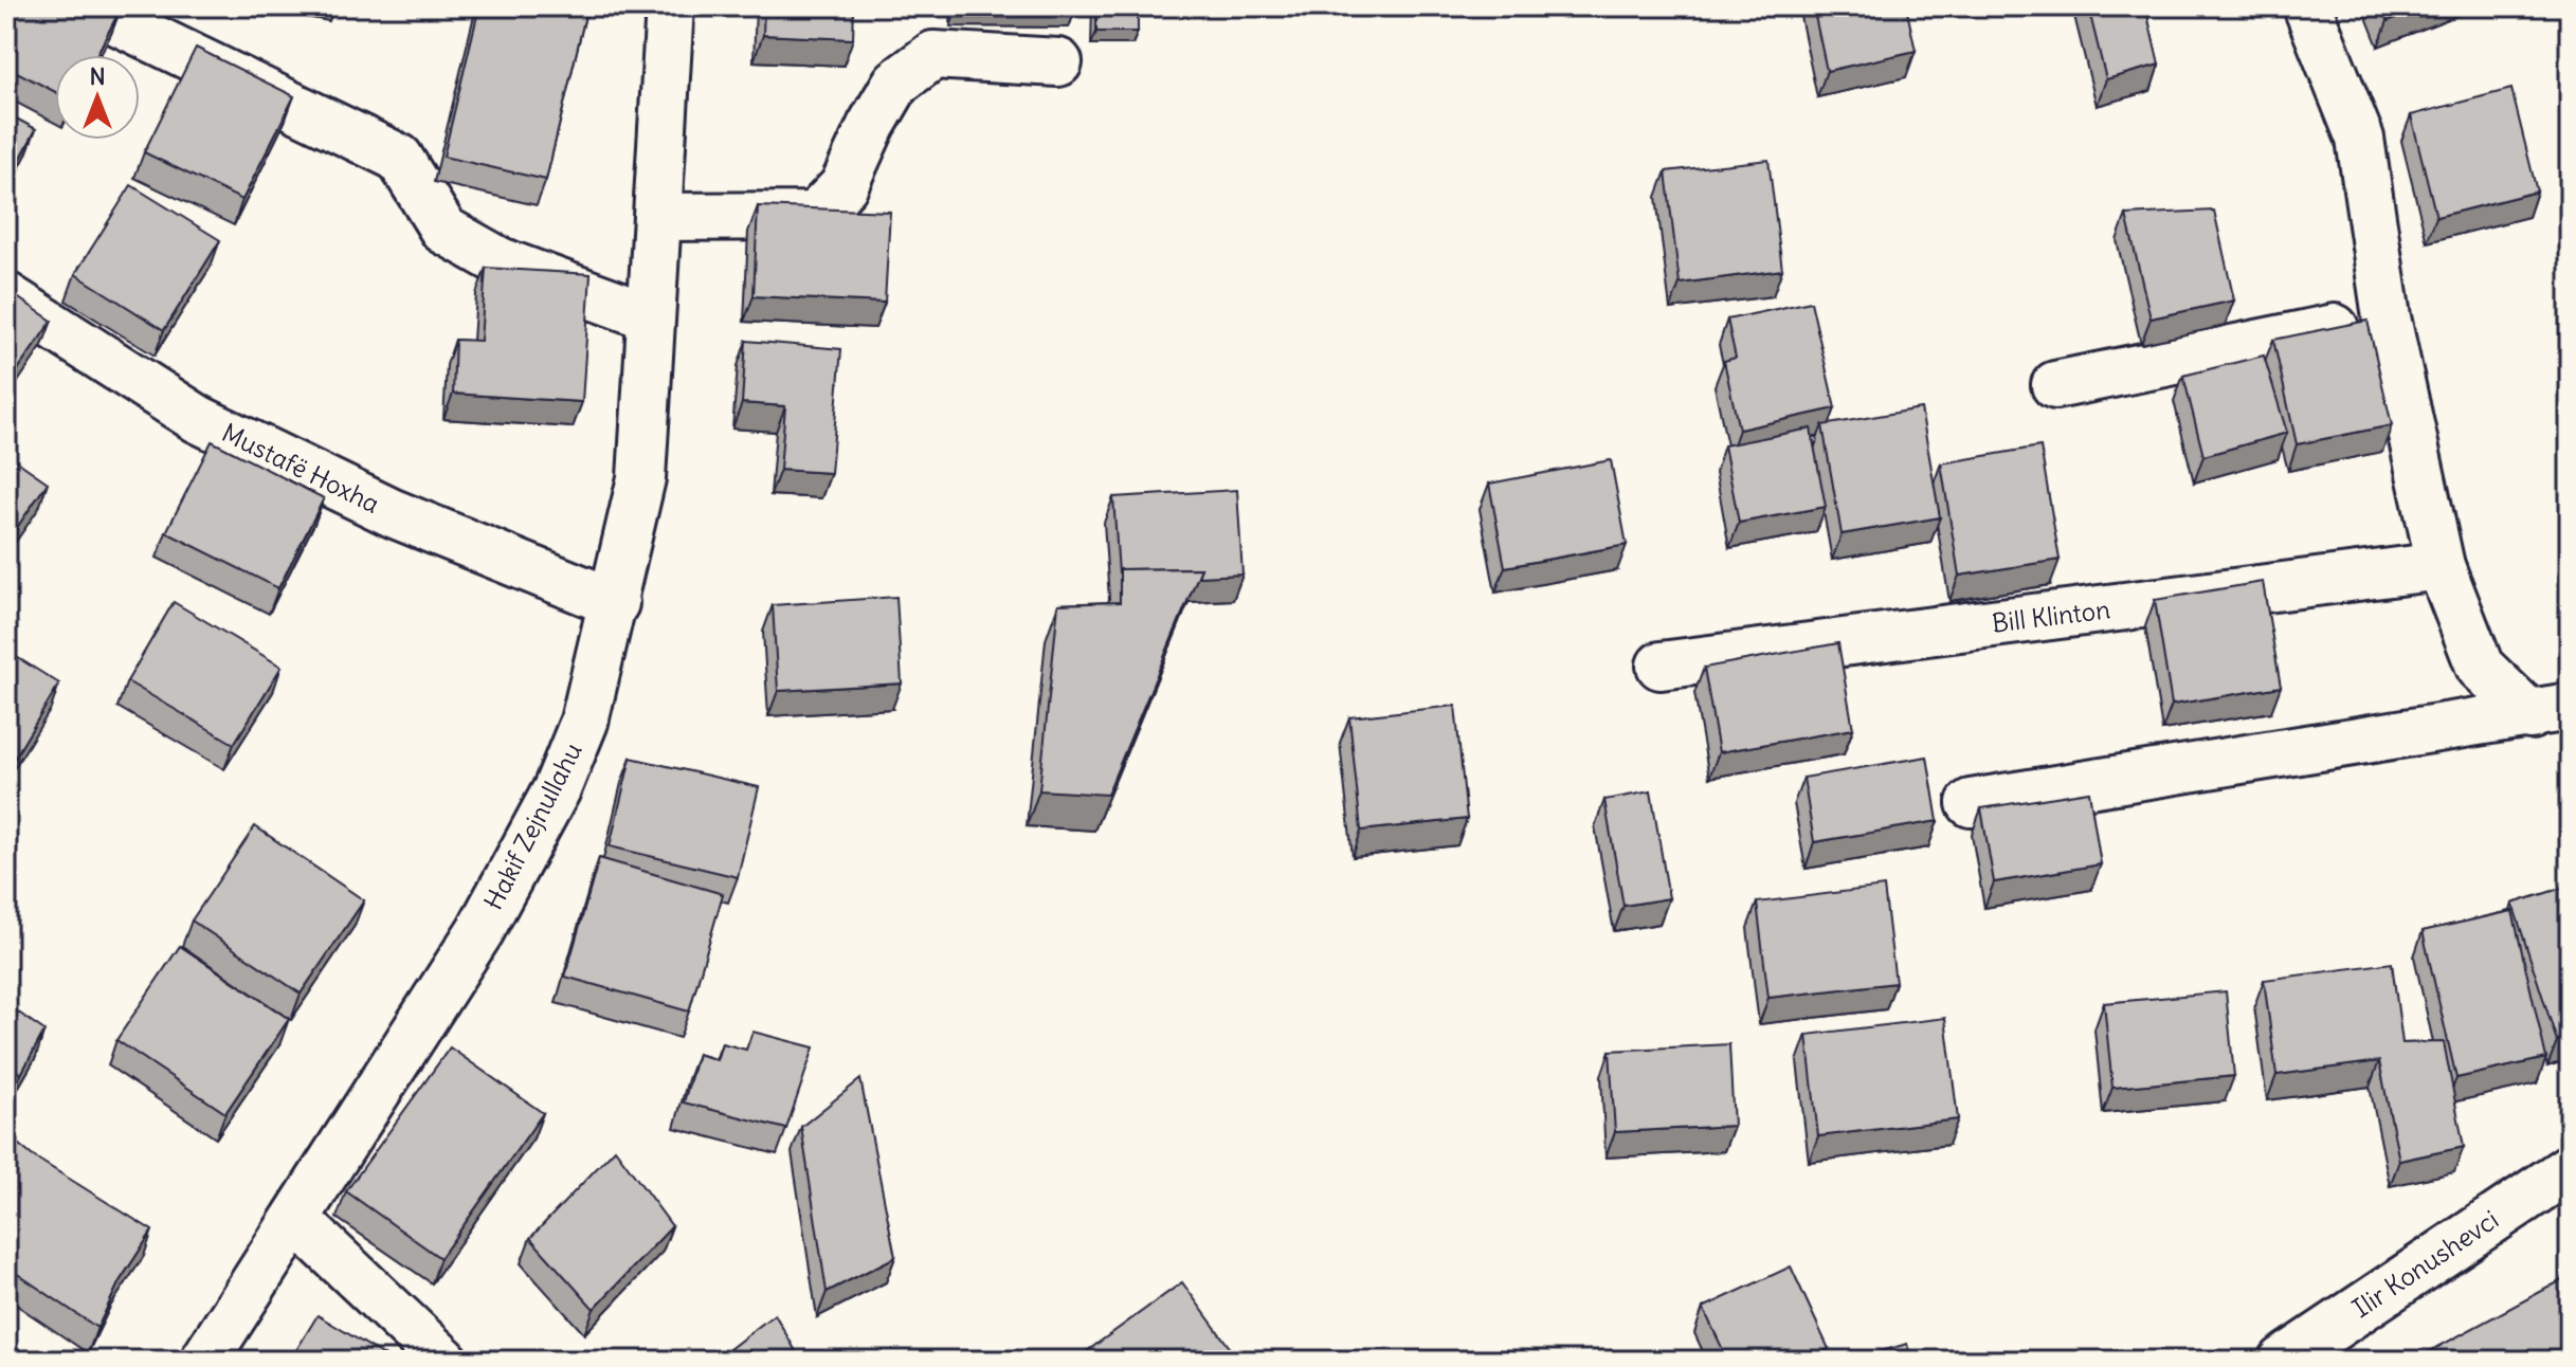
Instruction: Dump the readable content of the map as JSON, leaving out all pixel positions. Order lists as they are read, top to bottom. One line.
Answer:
{"streets":{"street":["Mustafë Hoxha","Bill Klinton","Hakif Zejnullahu","Ilir Konushevci"]},"crossings":[["Mustafë Hoxha","Hakif Zejnullahu"]],"north":"top"}
